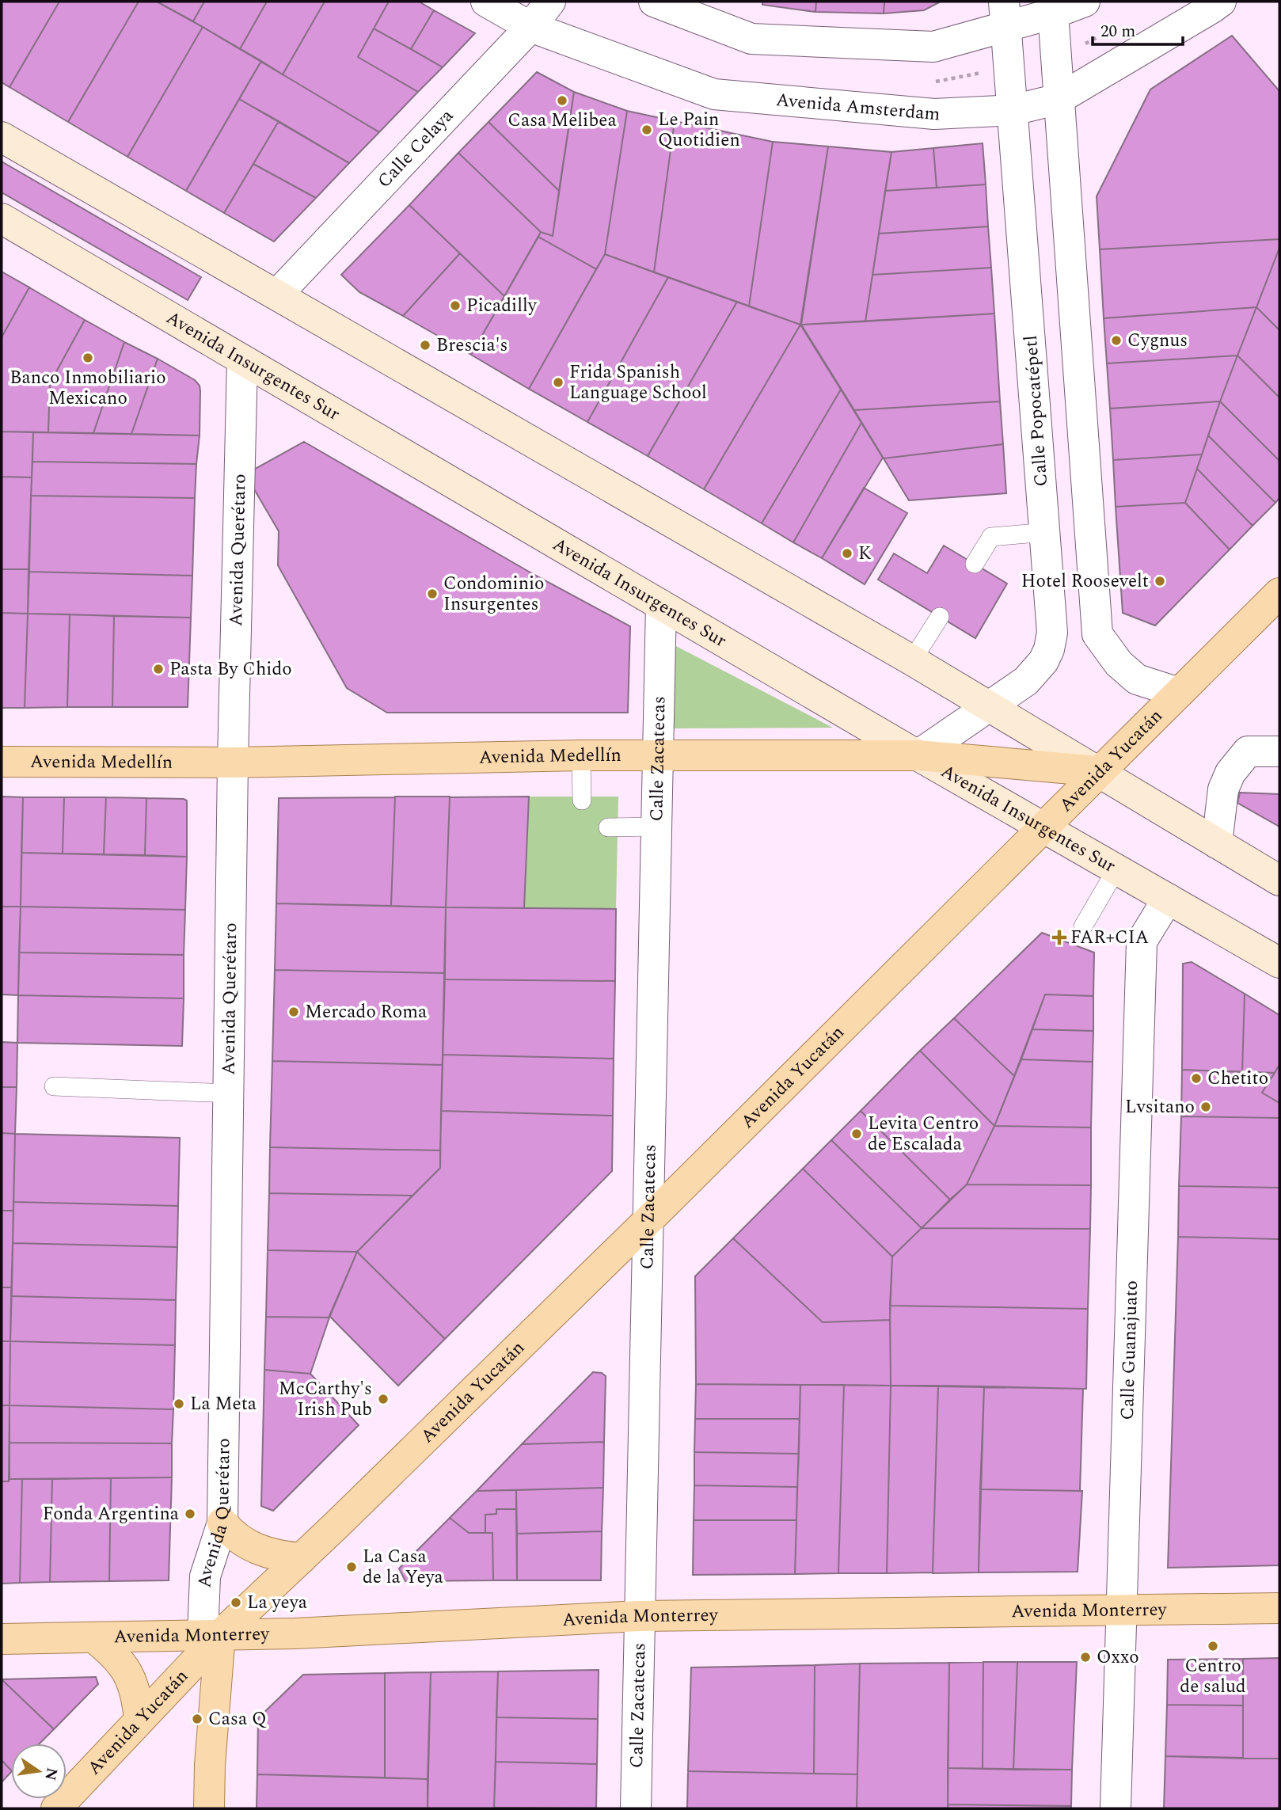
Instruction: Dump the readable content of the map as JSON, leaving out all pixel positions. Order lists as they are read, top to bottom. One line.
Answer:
{"streets":{"main road":["Avenida Insurgentes Sur","Avenida Querétaro","Avenida Medellín","Avenida Yucatán","Avenida Monterrey"],"street":["Avenida Amsterdam","Calle Celaya","Calle Popocatépetl","Calle Zacatecas","Calle Guanajuato"]},"crossings":[["Avenida Amsterdam","Calle Celaya"],["Avenida Amsterdam","Calle Popocatépetl"],["Avenida Insurgentes Sur","Calle Popocatépetl"],["Avenida Insurgentes Sur","Avenida Querétaro"],["Avenida Insurgentes Sur","Avenida Medellín"],["Avenida Insurgentes Sur","Calle Zacatecas"],["Avenida Insurgentes Sur","Avenida Yucatán"],["Avenida Insurgentes Sur","Calle Guanajuato"],["Calle Popocatépetl","Avenida Medellín"],["Avenida Querétaro","Avenida Medellín"],["Avenida Querétaro","Avenida Yucatán"],["Avenida Querétaro","Avenida Monterrey"],["Avenida Medellín","Calle Zacatecas"],["Avenida Medellín","Avenida Yucatán"],["Calle Zacatecas","Avenida Yucatán"],["Calle Zacatecas","Avenida Monterrey"],["Avenida Yucatán","Avenida Monterrey"],["Calle Guanajuato","Avenida Monterrey"]],"places":{"other":["Casa Melibea","Le Pain Quotidien","Picadilly","Cygnus","Brescia's","Banco Inmobiliario Mexicano","Frida Spanish Language School","K","Hotel Roosevelt","Condominio Insurgentes","Pasta By Chido","Mercado Roma","Chetito","Lvsitano","Levita Centro de Escalada","McCarthy's Irish Pub","La Meta","Fonda Argentina","La Casa de la Yeya","La yeya","Centro de salud","Oxxo","Casa Q"],"health":["FAR+CIA"]},"scale_bar":"20 m","north":"right"}
